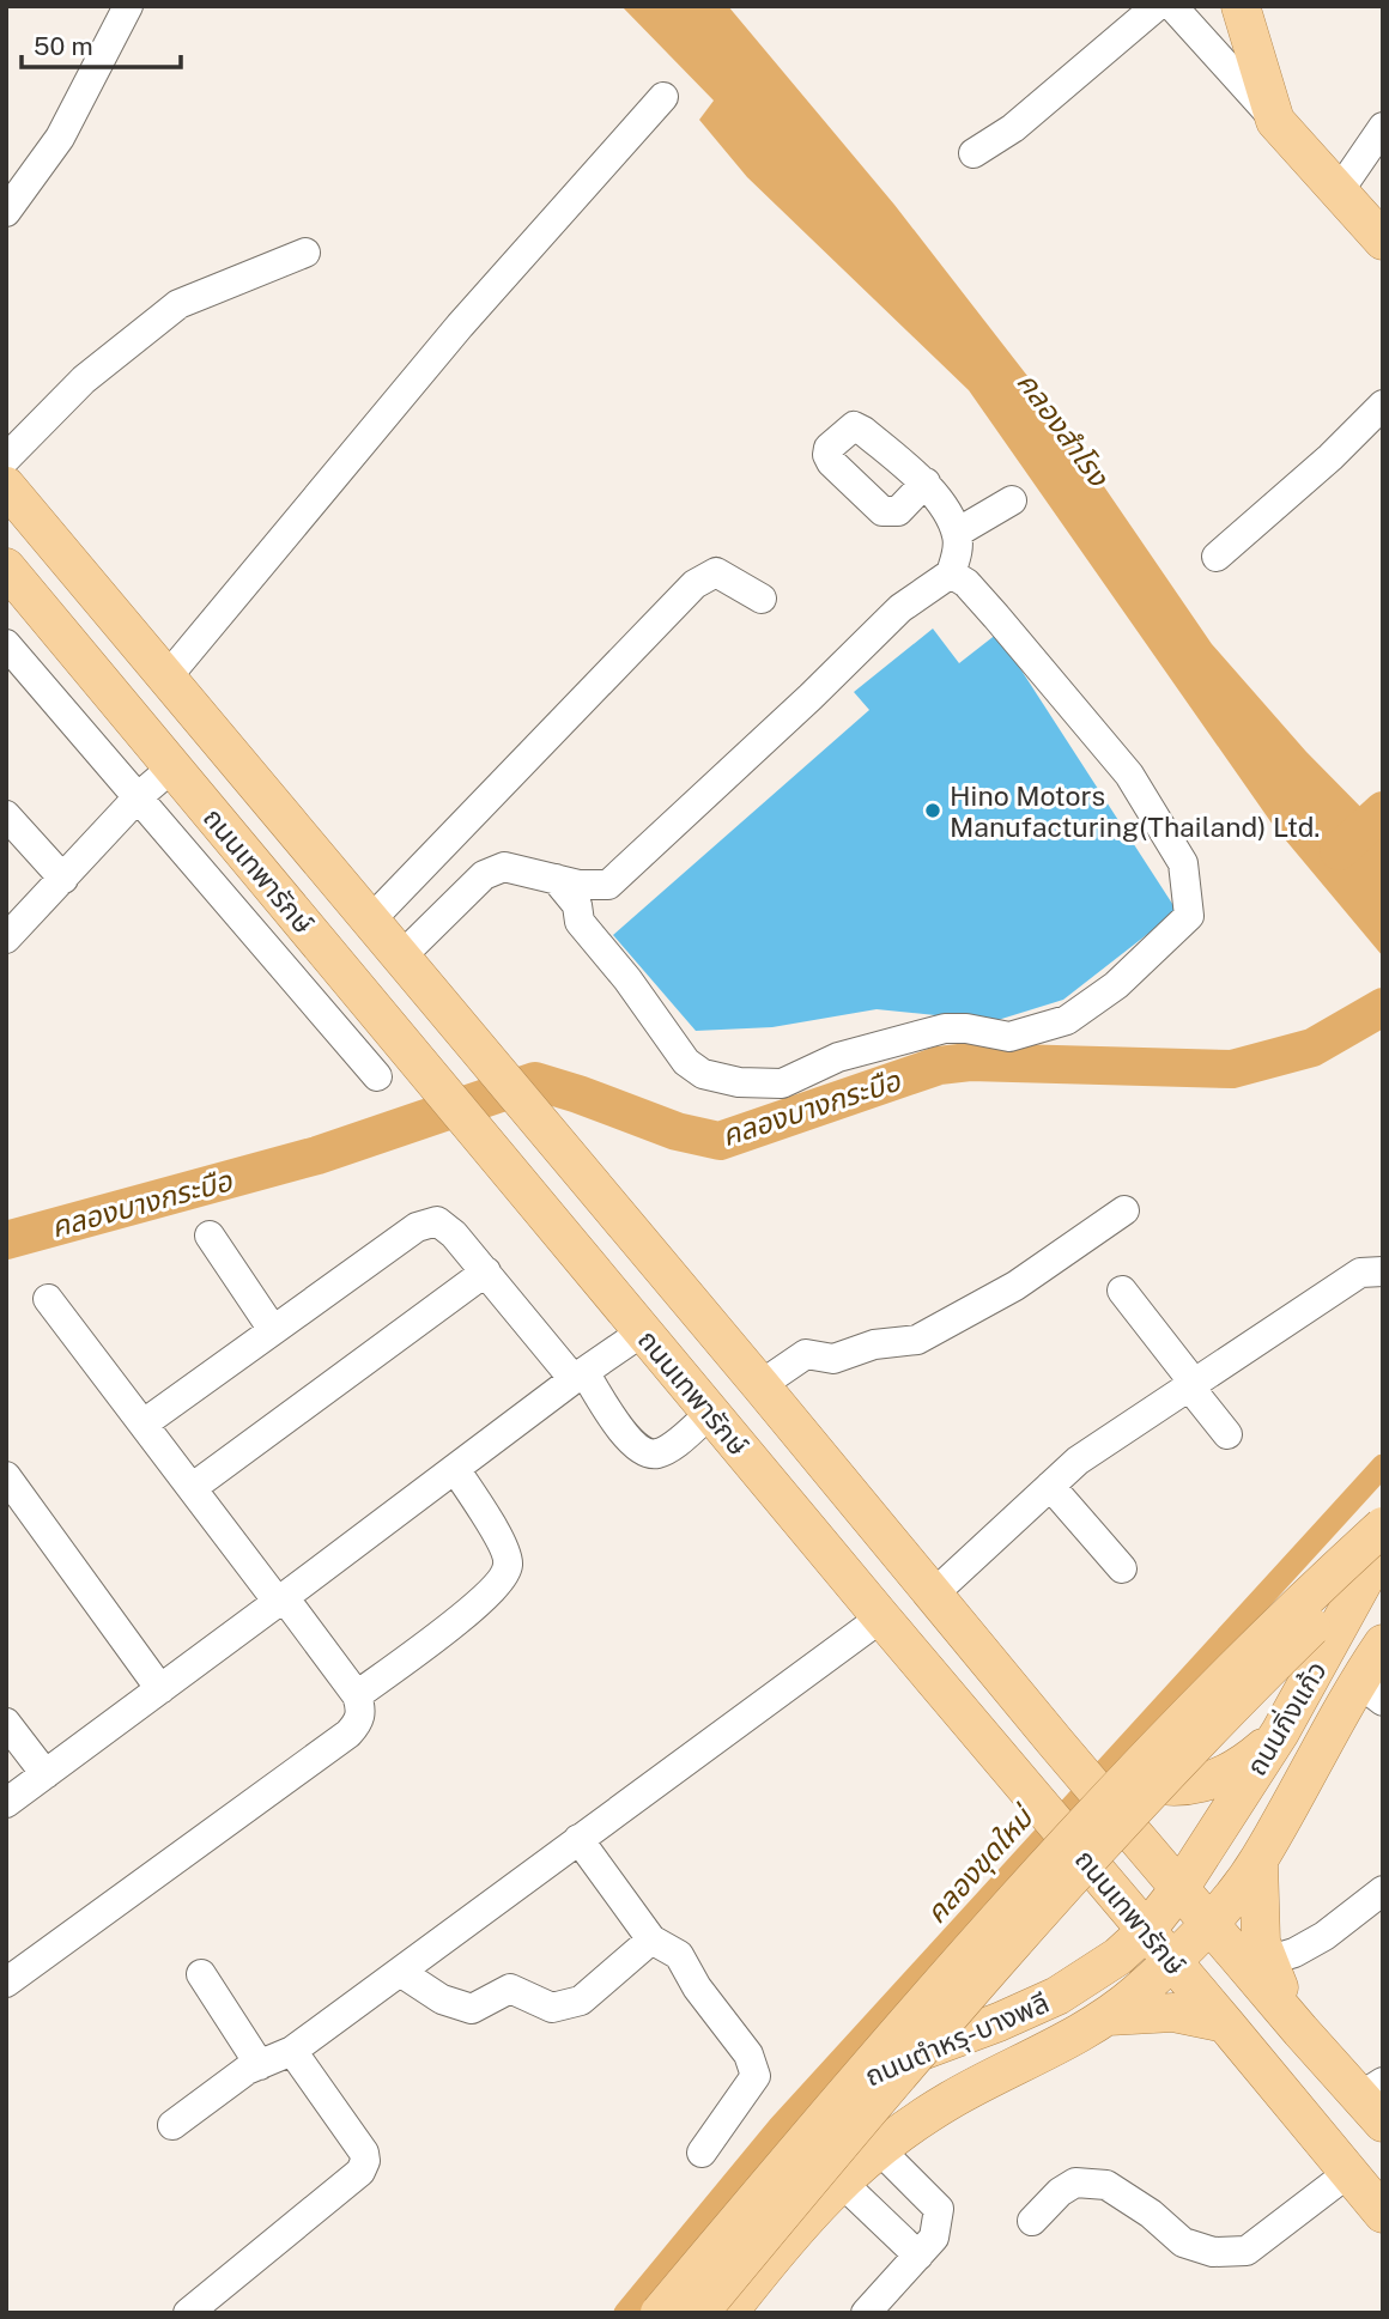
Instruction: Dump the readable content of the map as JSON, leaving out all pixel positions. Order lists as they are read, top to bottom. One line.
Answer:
{"streets":{"main road":["ถนนเทพารักษ์","ถนนกิ่งแก้ว","ถนนตำหรุ-บางพลี"]},"crossings":[["ถนนเทพารักษ์","ถนนกิ่งแก้ว"],["ถนนเทพารักษ์","ถนนตำหรุ-บางพลี"],["ถนนกิ่งแก้ว","ถนนตำหรุ-บางพลี"]],"water":["คลองสำโรง","คลองบางกระบือ","คลองขุดใหม่"],"places":["Hino Motors Manufacturing(Thailand) Ltd."],"scale_bar":"50 m"}
